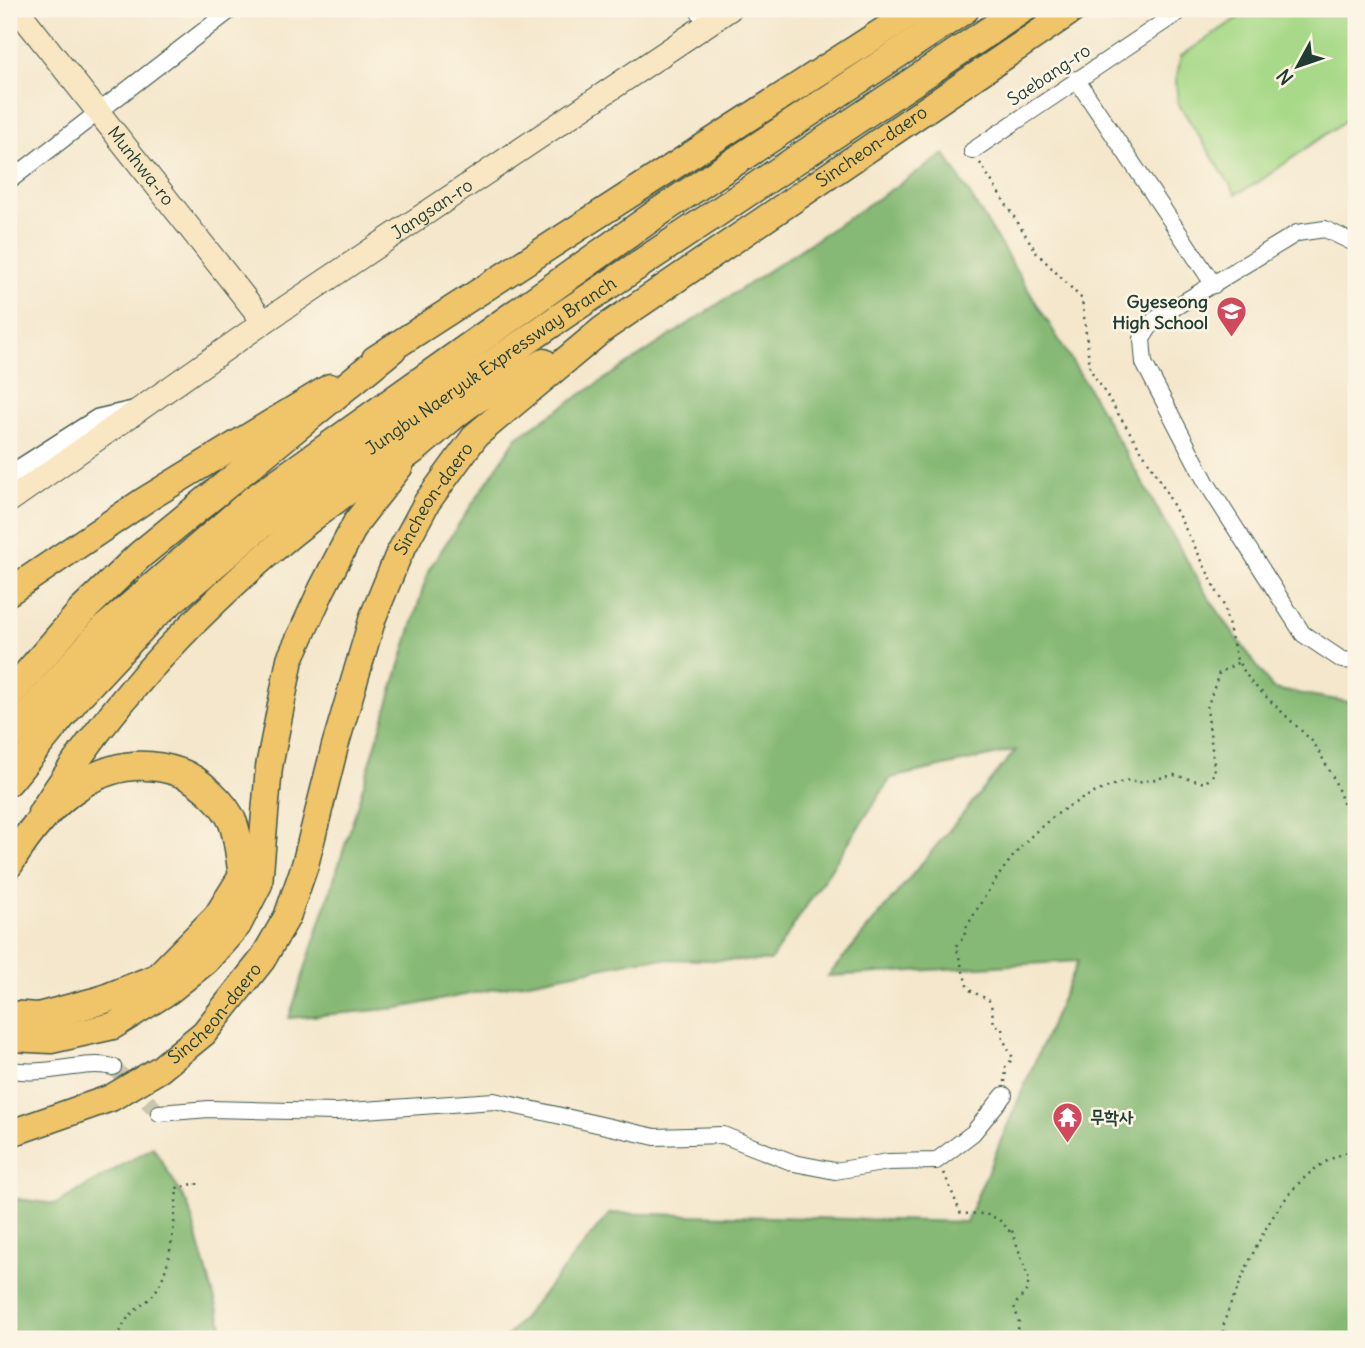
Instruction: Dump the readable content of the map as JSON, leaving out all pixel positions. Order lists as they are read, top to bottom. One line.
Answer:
{"streets":{"highway":["Sincheon-daero","Jungbu Naeryuk Expressway Branch"],"main road":["Munhwa-ro","Jangsan-ro"],"street":["Saebang-ro"]},"crossings":[["Munhwa-ro","Jangsan-ro"]],"places":{"school or university":["Gyeseong High School"],"temple":["무학사"]},"north":"bottom left"}
